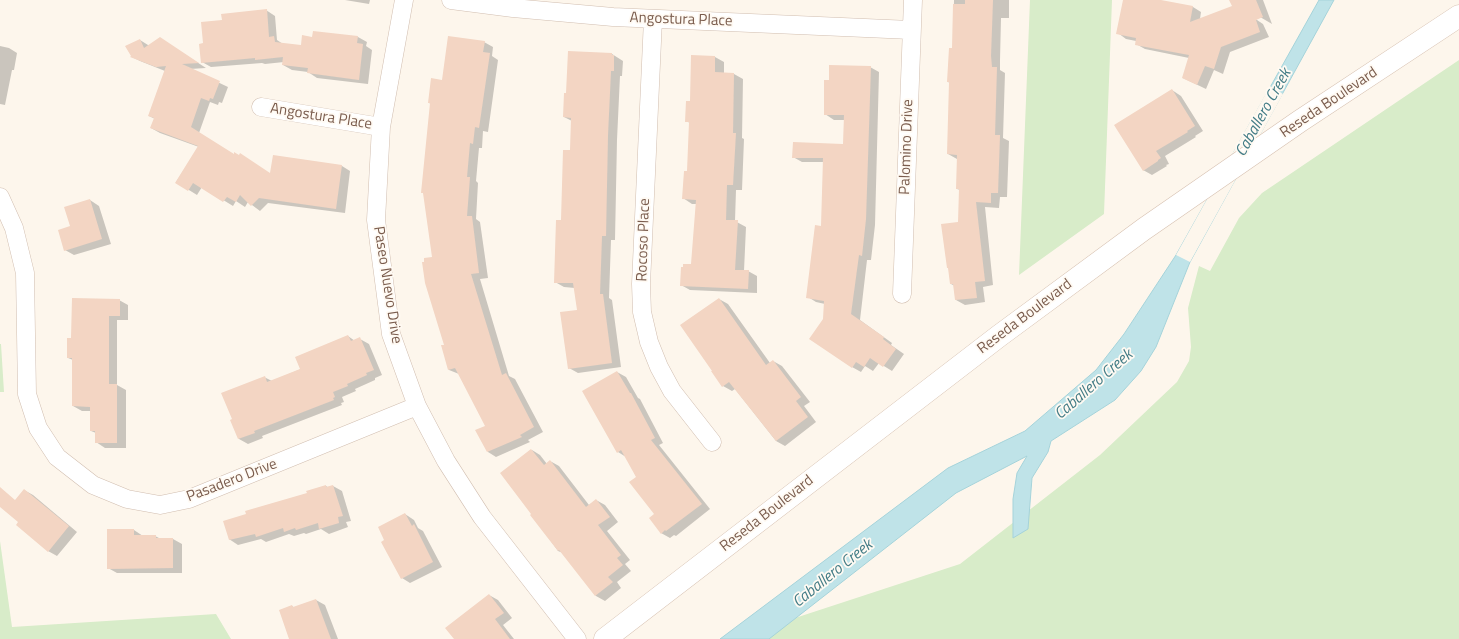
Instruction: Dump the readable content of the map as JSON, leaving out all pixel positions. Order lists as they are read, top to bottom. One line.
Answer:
{"streets":{"main road":["Reseda Boulevard"],"street":["Angostura Place","Palomino Drive","Rocoso Place","Paseo Nuevo Drive","Pasadero Drive"]},"crossings":[["Angostura Place","Palomino Drive"],["Angostura Place","Rocoso Place"],["Angostura Place","Paseo Nuevo Drive"],["Paseo Nuevo Drive","Pasadero Drive"]],"water":["Caballero Creek"]}
